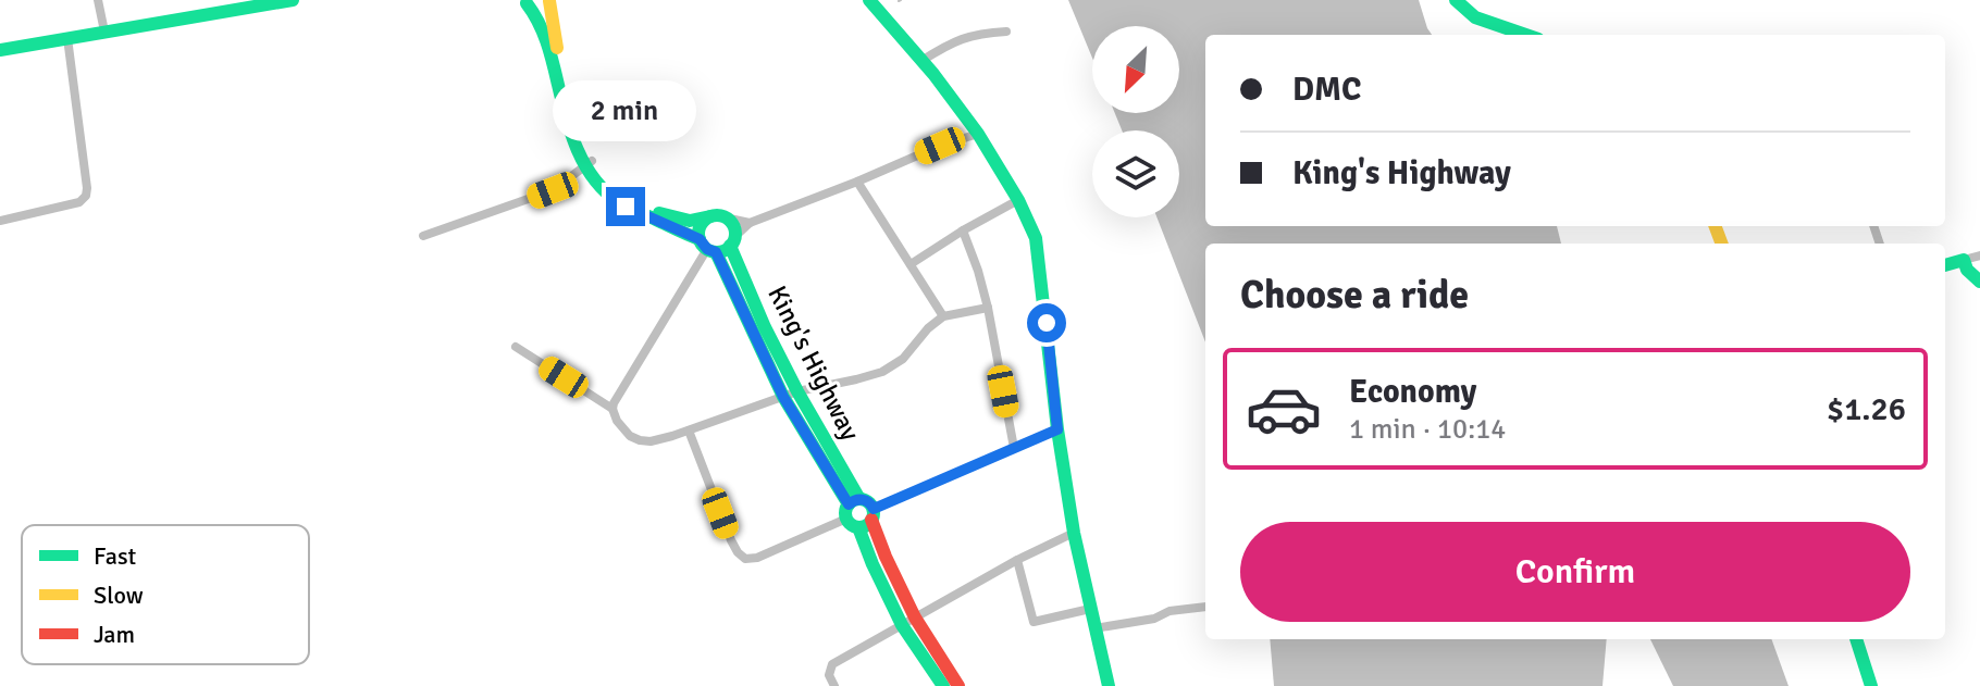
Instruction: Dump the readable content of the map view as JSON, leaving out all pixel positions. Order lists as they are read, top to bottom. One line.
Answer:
{"streets":{"main road":["King's Highway"]},"legend":["Fast","Slow","Jam"],"north":"bottom left","page":{"banner":["DMC","King's Highway"],"bubble":"2 min","heading":"Choose a ride","list":[{"name":"Economy","note":"1 min · 10:14","value":"$1.26"}],"buttons":"Confirm"}}
